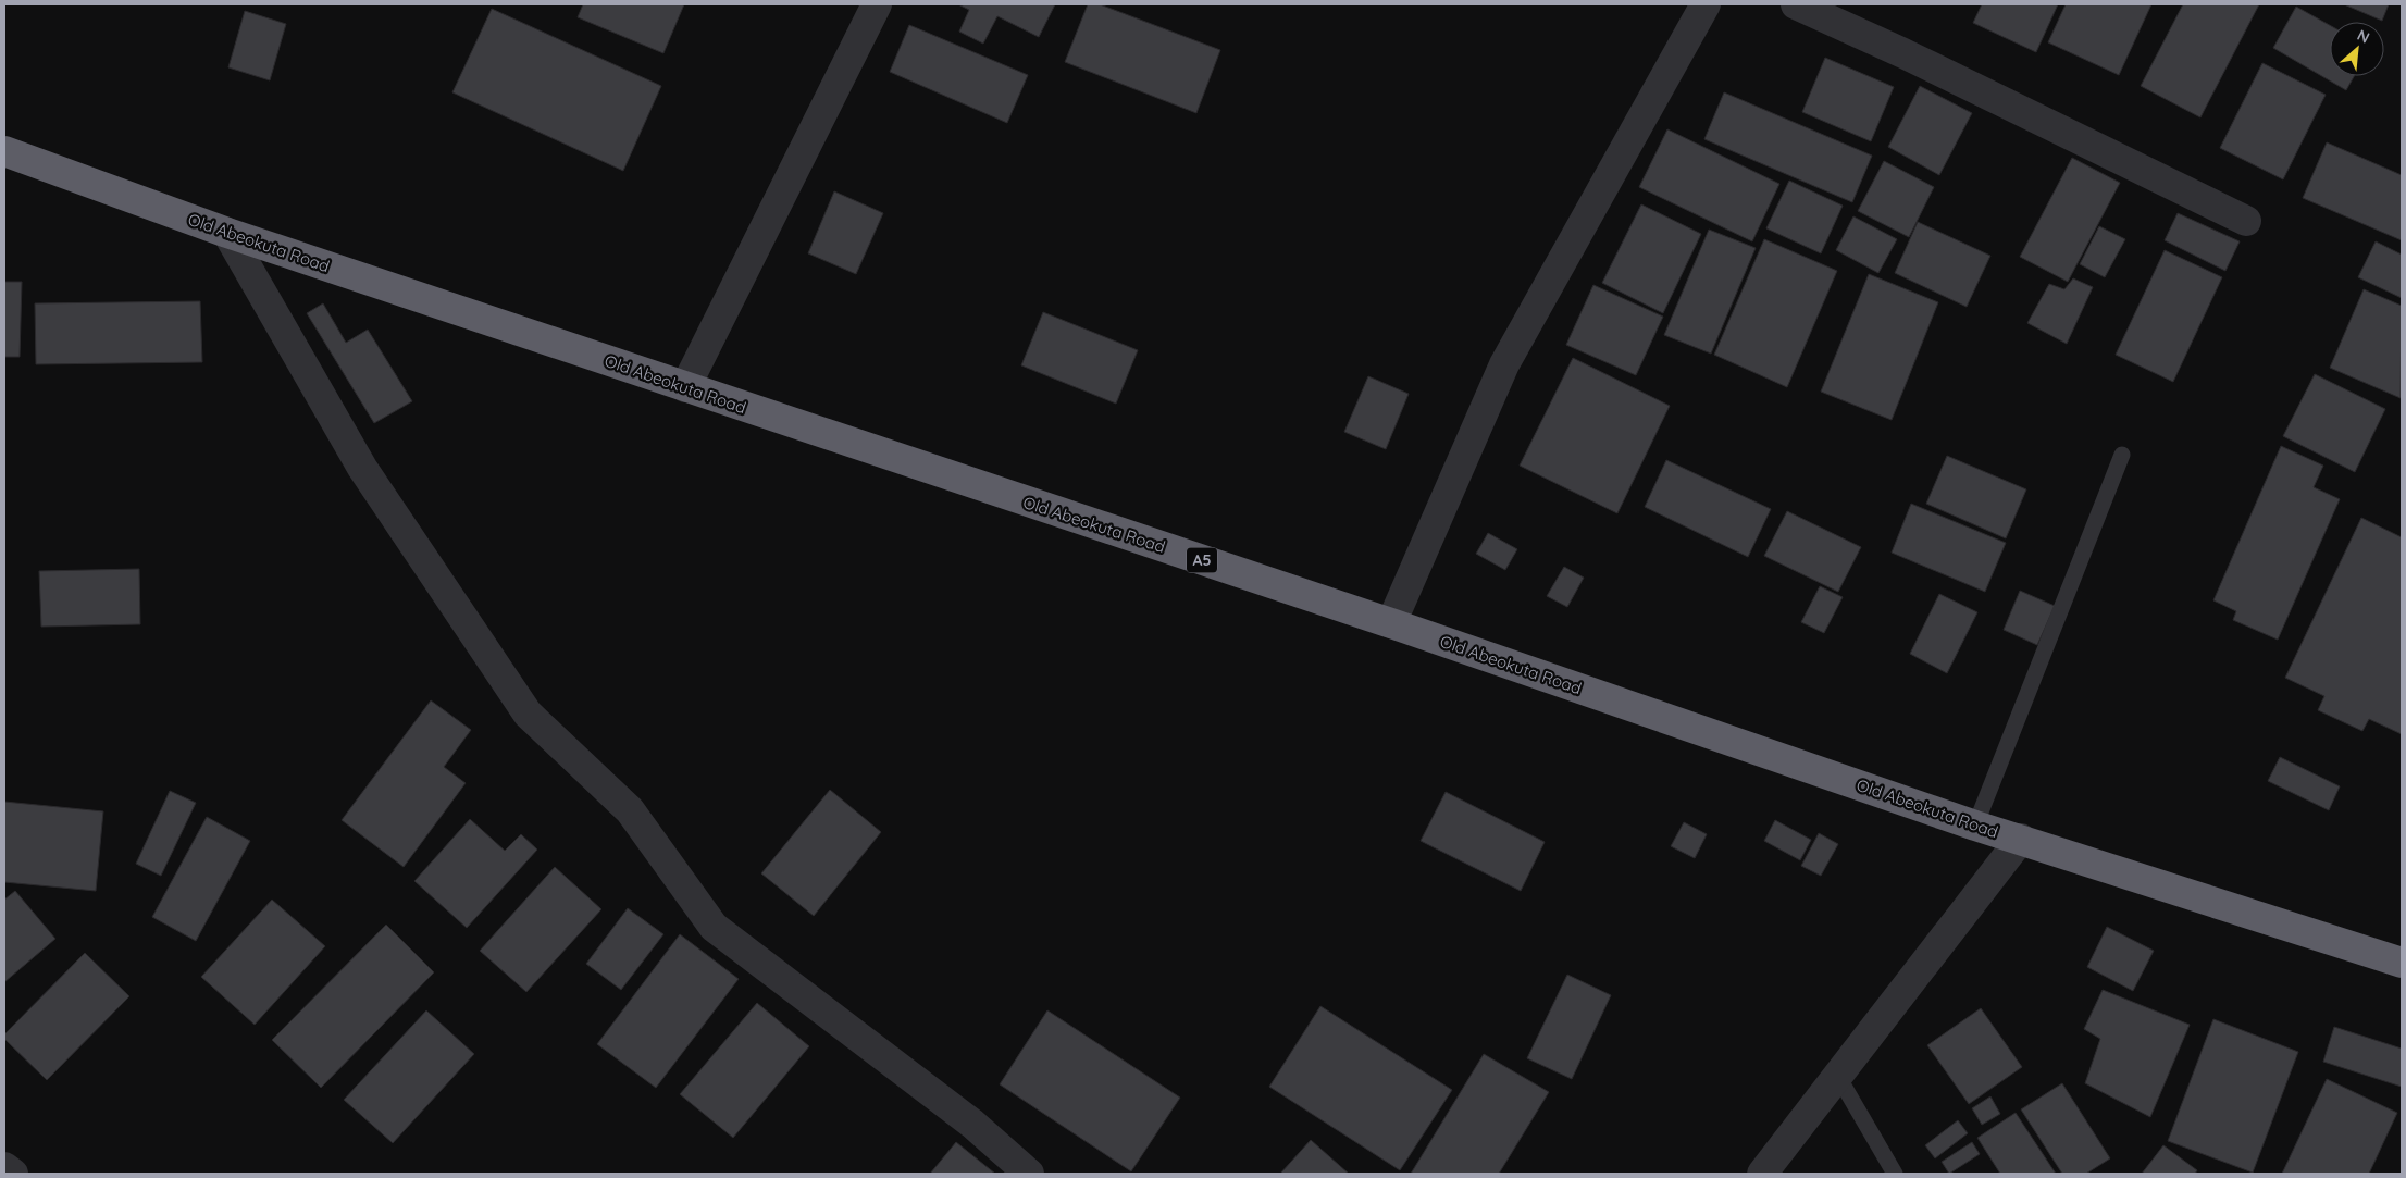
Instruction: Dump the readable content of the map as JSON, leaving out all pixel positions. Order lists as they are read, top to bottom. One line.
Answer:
{"streets":{"highway":["Old Abeokuta Road","A5"]},"north":"top right"}
